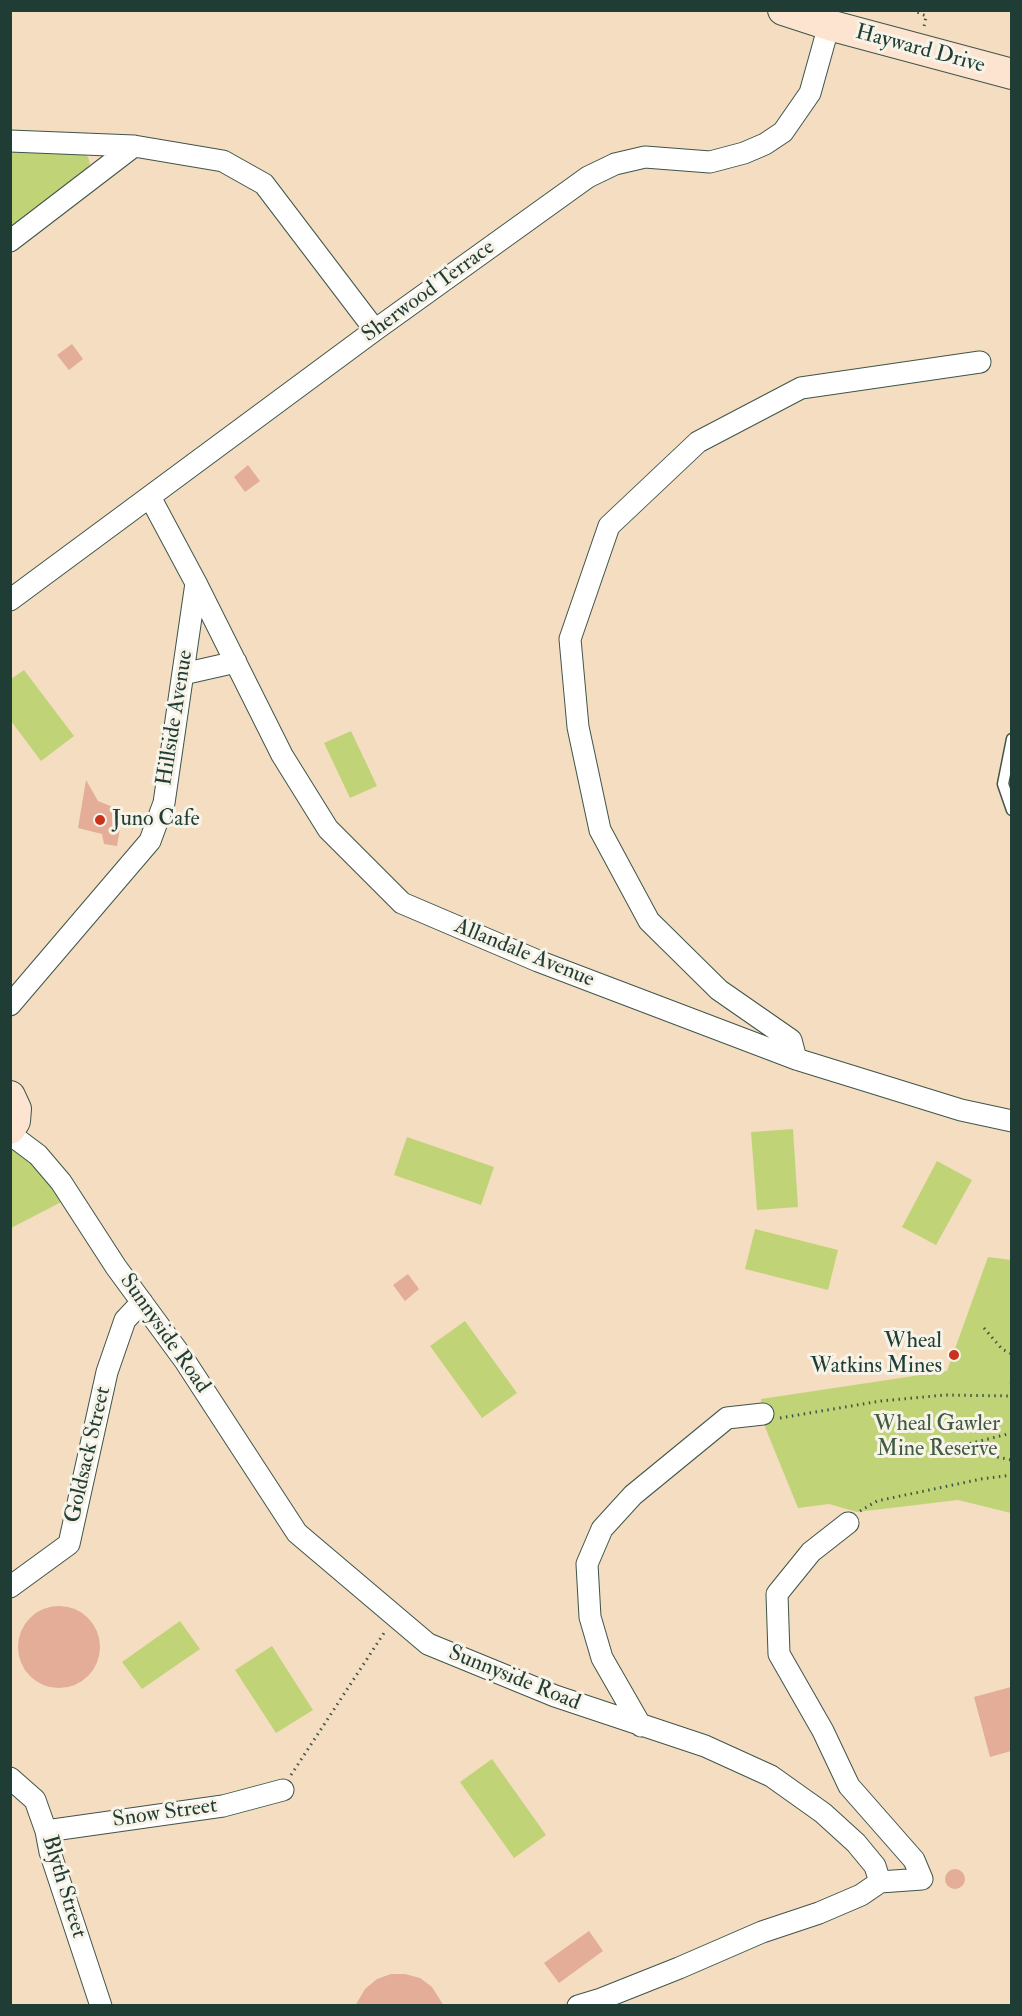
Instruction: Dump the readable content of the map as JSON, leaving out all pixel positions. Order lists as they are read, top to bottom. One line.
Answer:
{"streets":{"street":["Hayward Drive","Sherwood Terrace","Hillside Avenue","Allandale Avenue","Sunnyside Road","Goldsack Street","Snow Street","Blyth Street"]},"crossings":[["Hayward Drive","Sherwood Terrace"],["Hillside Avenue","Allandale Avenue"],["Sunnyside Road","Goldsack Street"],["Snow Street","Blyth Street"]],"parks":["Wheal Gawler Mine Reserve"],"places":["Juno Cafe","Wheal Watkins Mines"]}
